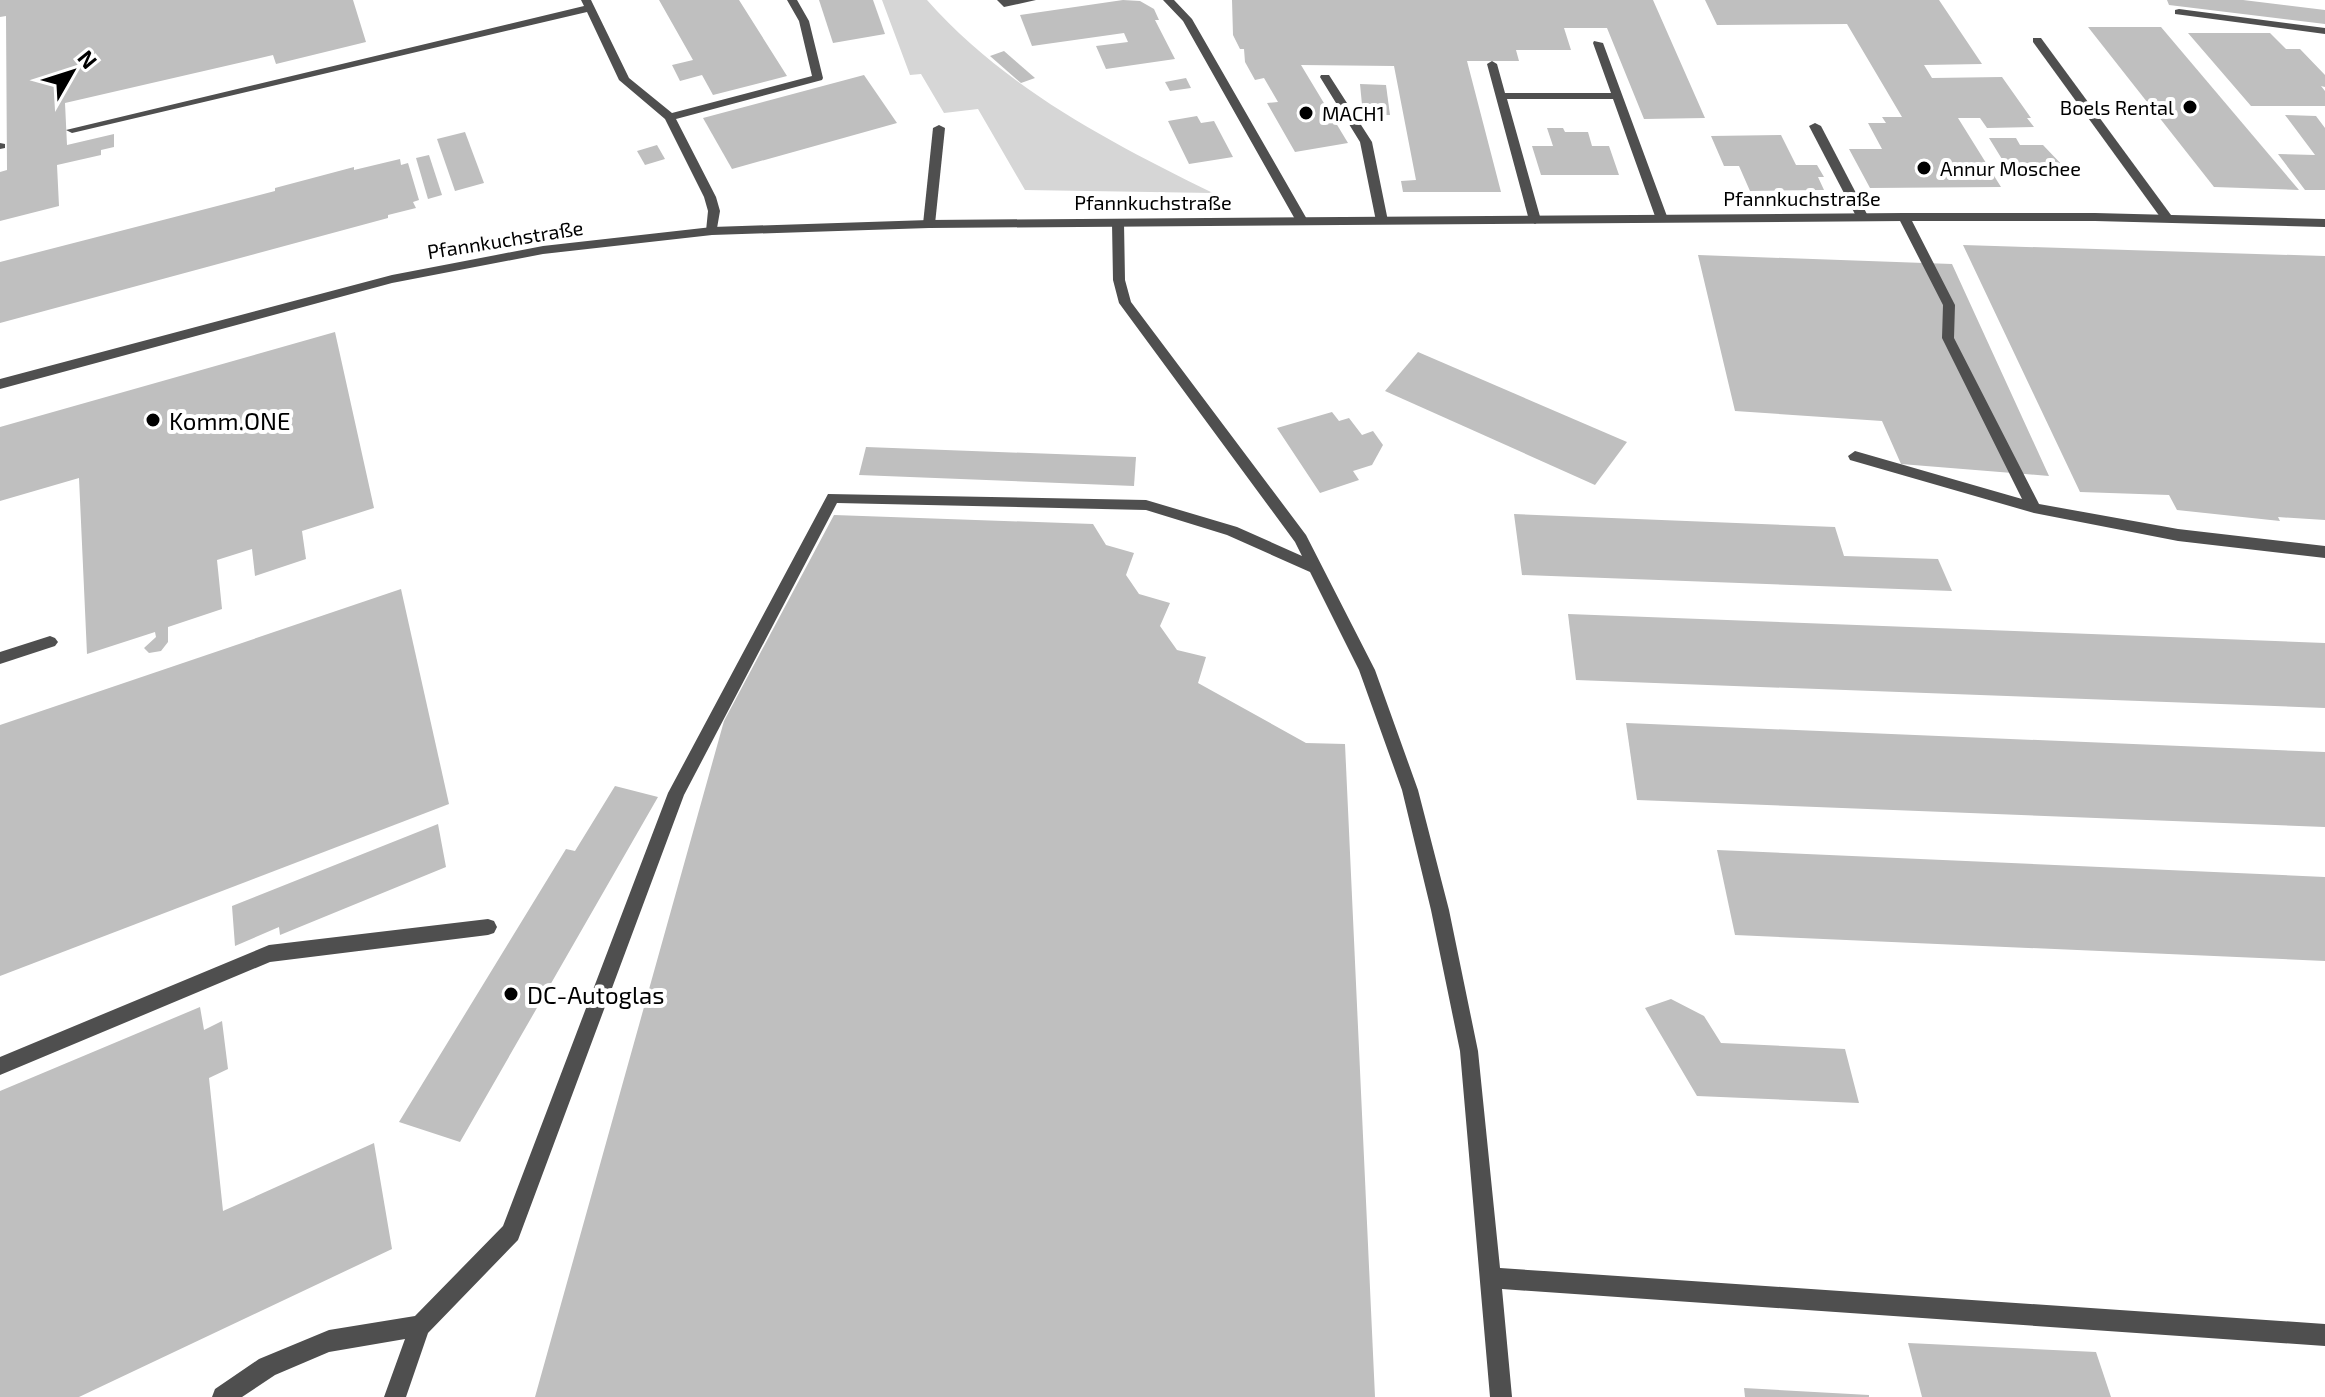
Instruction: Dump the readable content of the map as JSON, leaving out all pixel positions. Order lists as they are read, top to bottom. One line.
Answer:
{"streets":{"street":["Pfannkuchstraße"]},"places":["Boels Rental","MACH1","Annur Moschee","Komm.ONE","DC-Autoglas"],"north":"top right"}
